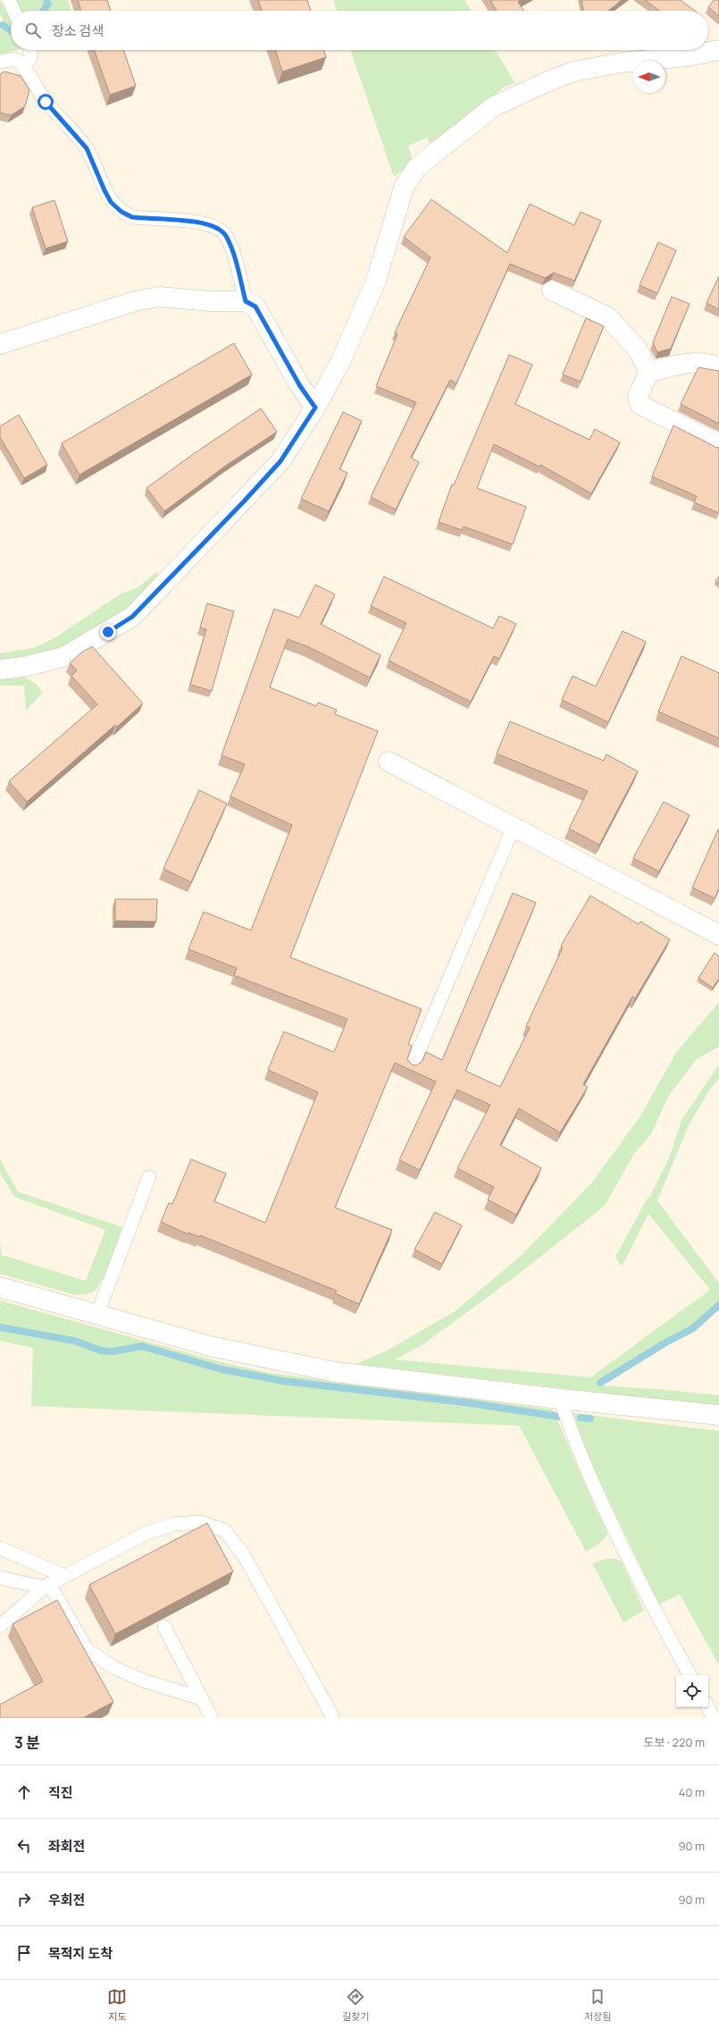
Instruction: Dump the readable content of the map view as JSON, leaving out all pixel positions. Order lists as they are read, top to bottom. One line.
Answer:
{"north":"left","page":{"search":"장소 검색","heading":["3 분","도보 · 220 m"],"list":[["직진","40 m"],["좌회전","90 m"],["우회전","90 m"],"목적지 도착"],"nav":["지도","길찾기","저장됨"]}}
